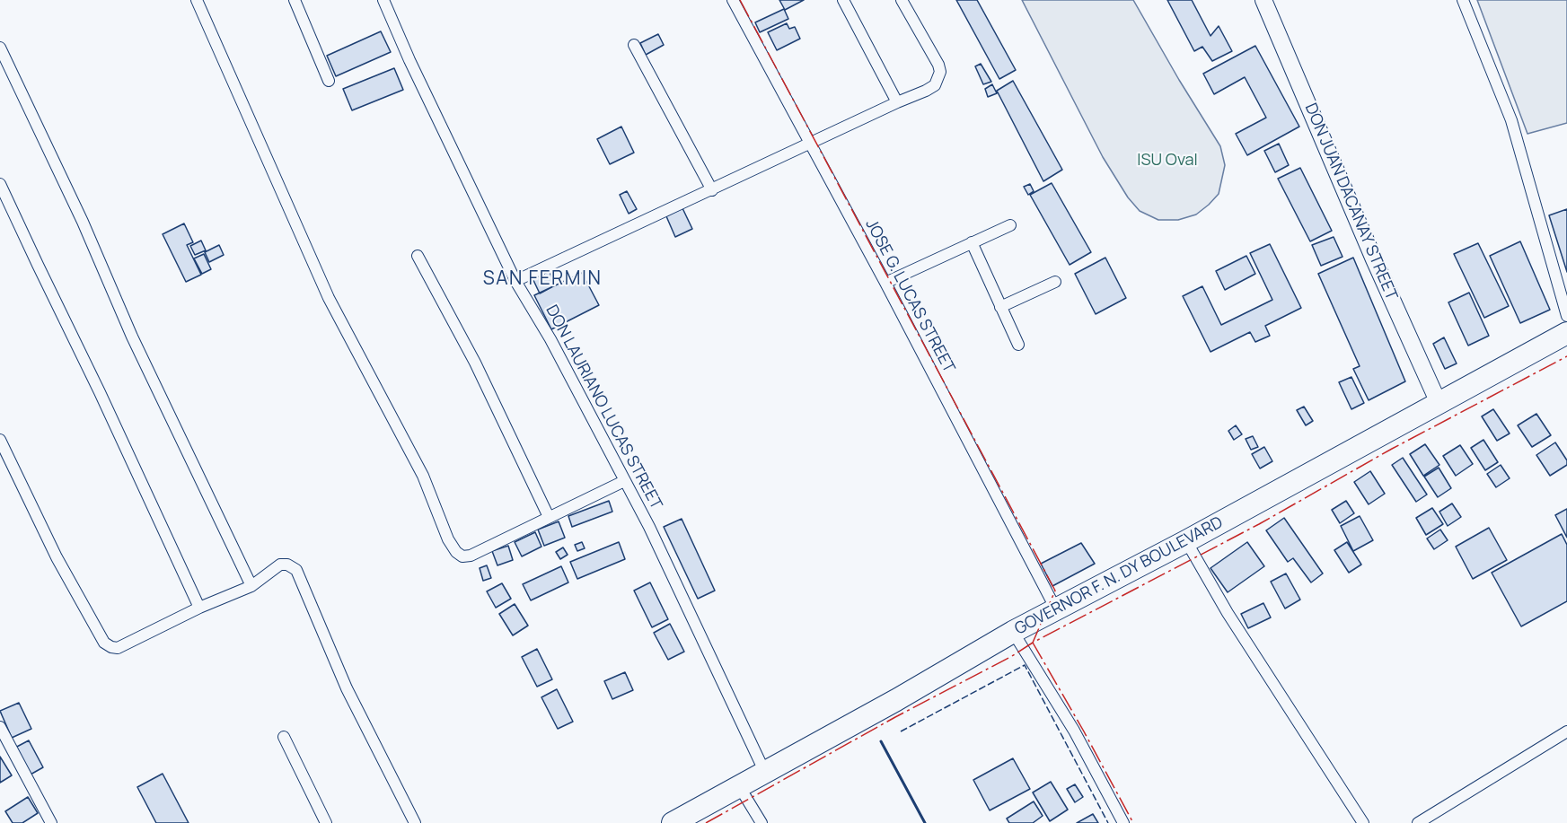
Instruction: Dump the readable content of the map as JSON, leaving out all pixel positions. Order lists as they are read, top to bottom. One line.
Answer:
{"streets":{"highway":["GOVERNOR F. N. DY BOULEVARD"],"street":["DON JUAN DACANAY STREET","JOSE G. LUCAS STREET","DON LAURIANO LUCAS STREET"]},"crossings":[["DON JUAN DACANAY STREET","GOVERNOR F. N. DY BOULEVARD"],["JOSE G. LUCAS STREET","GOVERNOR F. N. DY BOULEVARD"],["DON LAURIANO LUCAS STREET","GOVERNOR F. N. DY BOULEVARD"]],"districts":["SAN FERMIN"],"parks":["ISU Oval"]}
